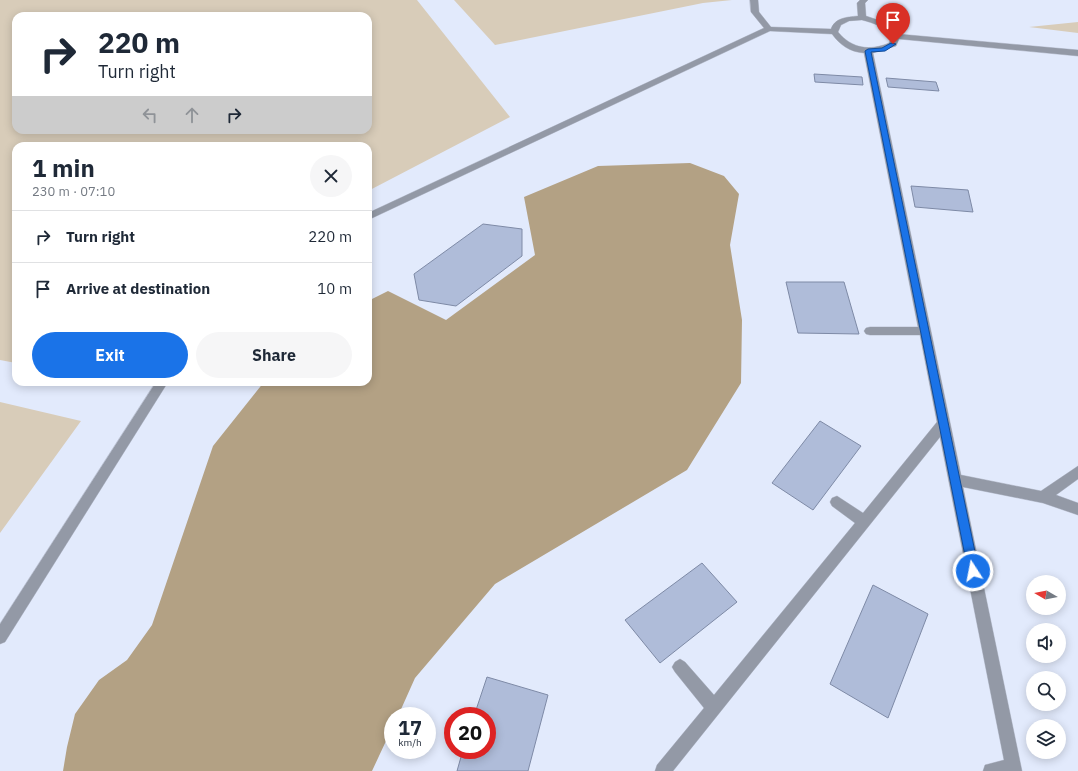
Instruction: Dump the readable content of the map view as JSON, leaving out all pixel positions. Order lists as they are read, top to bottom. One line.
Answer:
{"north":"left","page":{"turn":["220 m","Turn right"],"heading":["1 min","230 m · 07:10"],"list":[{"name":"Turn right","value":"220 m"},{"name":"Arrive at destination","value":"10 m"}],"buttons":["Exit","Share"],"speed":"17 km/h","limit":"20"}}
